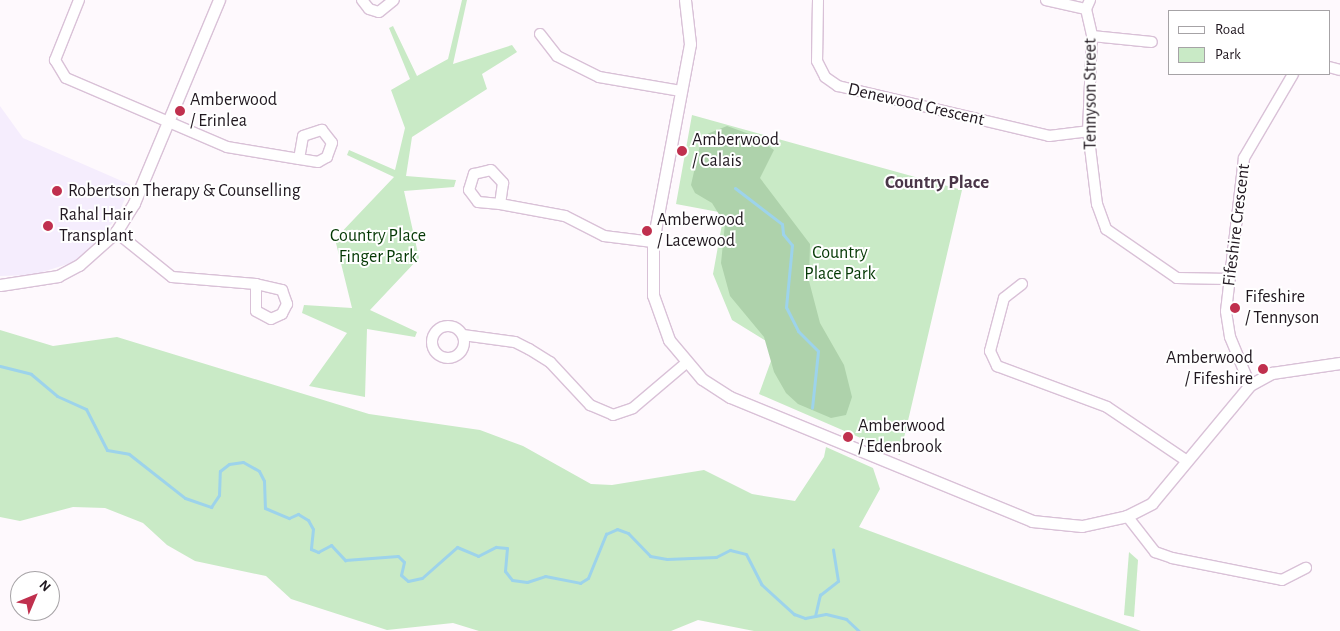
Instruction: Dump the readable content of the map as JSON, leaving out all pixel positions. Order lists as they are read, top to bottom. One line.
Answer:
{"streets":{"street":["Tennyson Street","Denewood Crescent","Fifeshire Crescent"]},"crossings":[["Tennyson Street","Denewood Crescent"],["Tennyson Street","Fifeshire Crescent"]],"districts":["Country Place"],"parks":["Country Place Finger Park","Country Place Park"],"places":["Amberwood / Erinlea","Amberwood / Calais","Robertson Therapy & Counselling","Rahal Hair Transplant","Amberwood / Lacewood","Fifeshire / Tennyson","Amberwood / Fifeshire","Amberwood / Edenbrook"],"legend":["Road","Park"],"north":"top right"}
